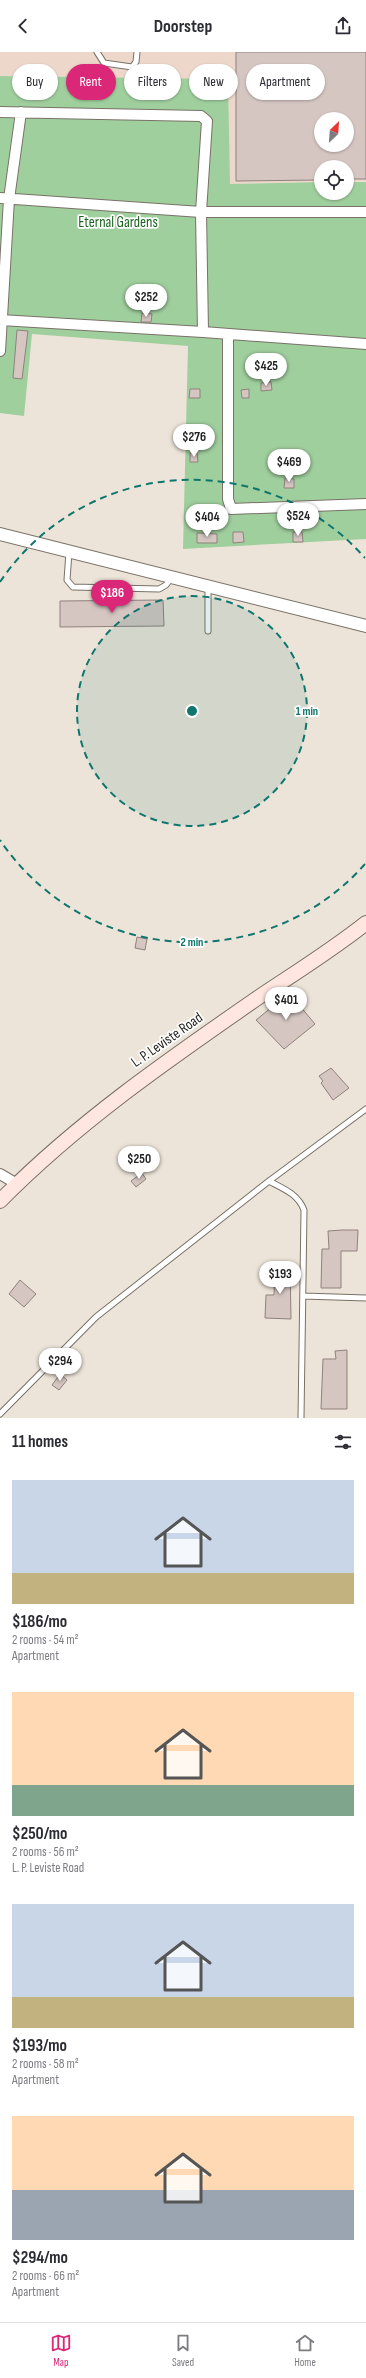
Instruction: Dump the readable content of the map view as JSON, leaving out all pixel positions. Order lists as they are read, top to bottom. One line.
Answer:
{"streets":{"main road":["L. P. Leviste Road"]},"parks":["Eternal Gardens"],"north":"top right","page":{"header":"Doorstep","chip":["Buy","Rent","Filters","New","Apartment"],"price":["$252","$425","$276","$469","$524","$404","$186","$401","$250","$193","$294"],"heading":"11 homes","list":[{"name":"$186/mo","note":"2 rooms · 54 m² · Apartment"},{"name":"$250/mo","note":"2 rooms · 56 m² · L. P. Leviste Road"},{"name":"$193/mo","note":"2 rooms · 58 m² · Apartment"},{"name":"$294/mo","note":"2 rooms · 66 m² · Apartment"}],"tabs":["Map","Saved","Home"]},"rings":["1 min","2 min"]}
